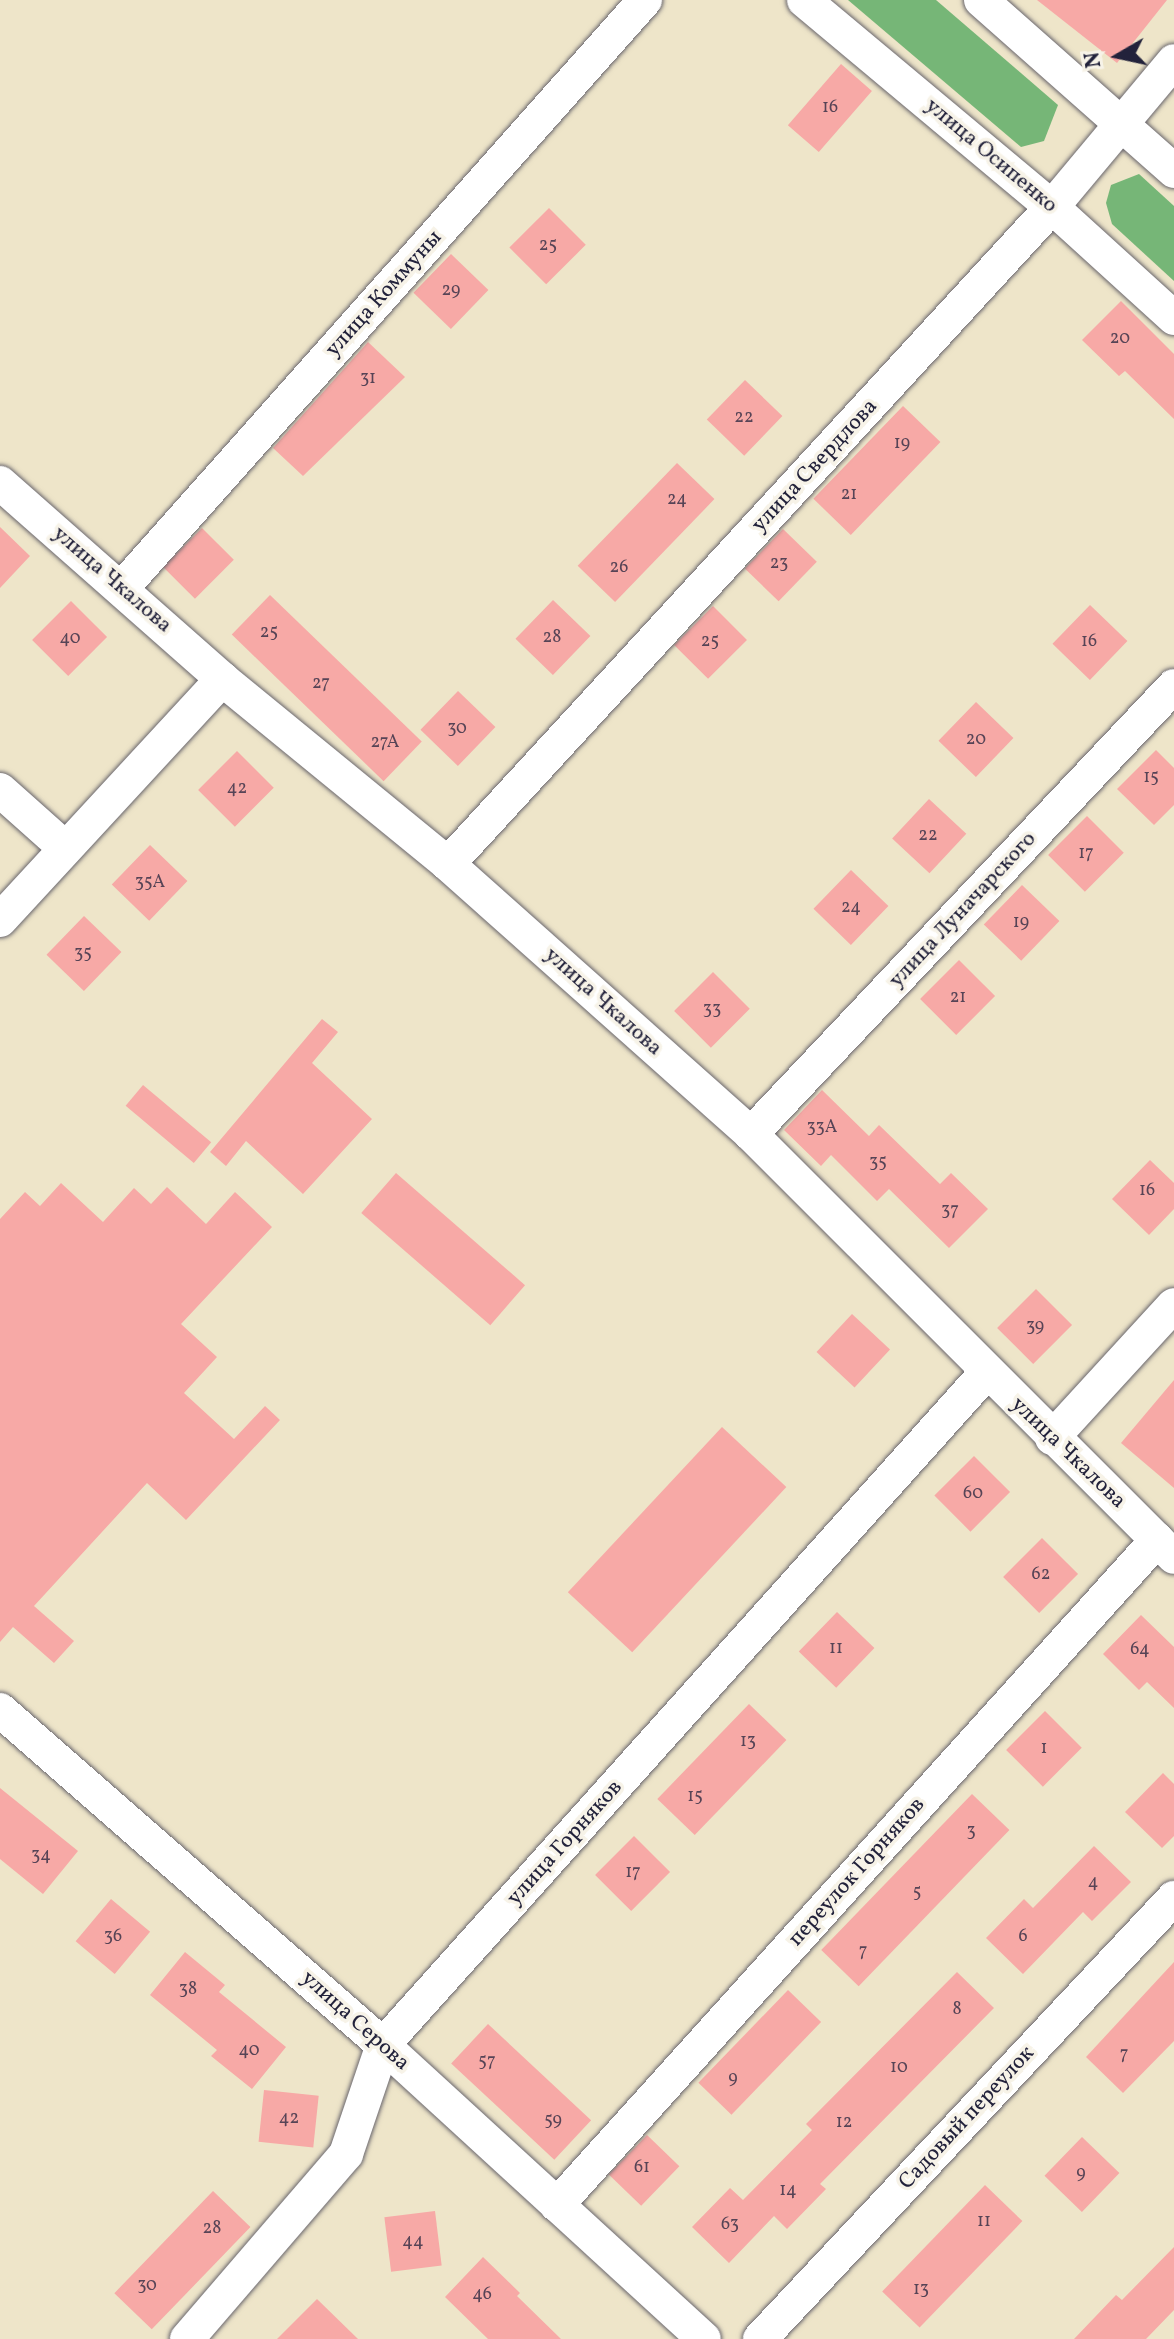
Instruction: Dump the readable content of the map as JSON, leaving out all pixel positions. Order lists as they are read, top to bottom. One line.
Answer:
{"streets":{"street":["улица Осипенко","улица Коммуны","улица Свердлова","улица Чкалова","улица Луначарского","улица Горняков","переулок Горняков","улица Серова","Садовый переулок"]},"crossings":[["улица Осипенко","улица Свердлова"],["улица Коммуны","улица Чкалова"],["улица Свердлова","улица Чкалова"],["улица Чкалова","улица Луначарского"],["улица Чкалова","улица Горняков"],["улица Чкалова","переулок Горняков"],["улица Горняков","улица Серова"],["переулок Горняков","улица Серова"]],"house_numbers":["16","25","29","20","31","22","19","21","24","23","26","25","28","40","25","16","27","30","20","27А","15","42","22","17","35А","24","19","35","21","33","33А","35","16","37","39","60","62","11","64","13","1","15","3","34","17","4","5","36","6","7","38","8","40","7","57","10","9","42","59","12","61","9","14","11","63","28","44","30","13","46"],"north":"left"}
